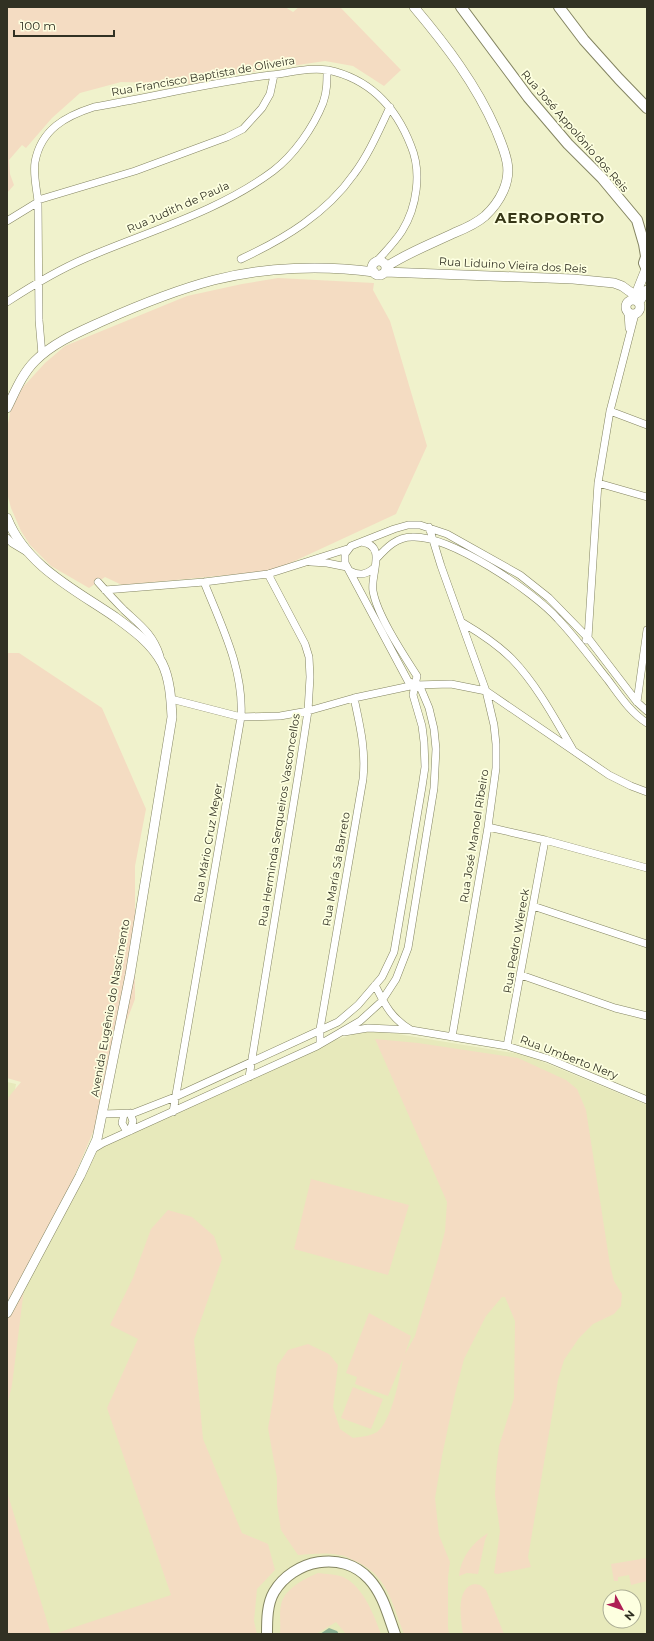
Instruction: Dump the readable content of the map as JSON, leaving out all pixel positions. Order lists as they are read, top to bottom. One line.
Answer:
{"streets":{"main road":["Rua José Appolônio dos Reis"],"street":["Rua Francisco Baptista de Oliveira","Rua Judith de Paula","Rua Liduino Vieira dos Reis","Rua Herminda Serqueiros Vasconcellos","Rua José Manoel Ribeiro","Rua Mário Cruz Meyer","Rua María Sá Barreto","Rua Pedro Wiereck","Avenida Eugênio do Nascimento","Rua Umberto Nery"]},"crossings":[["Rua Francisco Baptista de Oliveira","Rua Judith de Paula"],["Rua Francisco Baptista de Oliveira","Rua Liduino Vieira dos Reis"],["Rua José Manoel Ribeiro","Rua Umberto Nery"],["Rua Pedro Wiereck","Rua Umberto Nery"]],"districts":["AEROPORTO"],"scale_bar":"100 m","north":"bottom right"}
